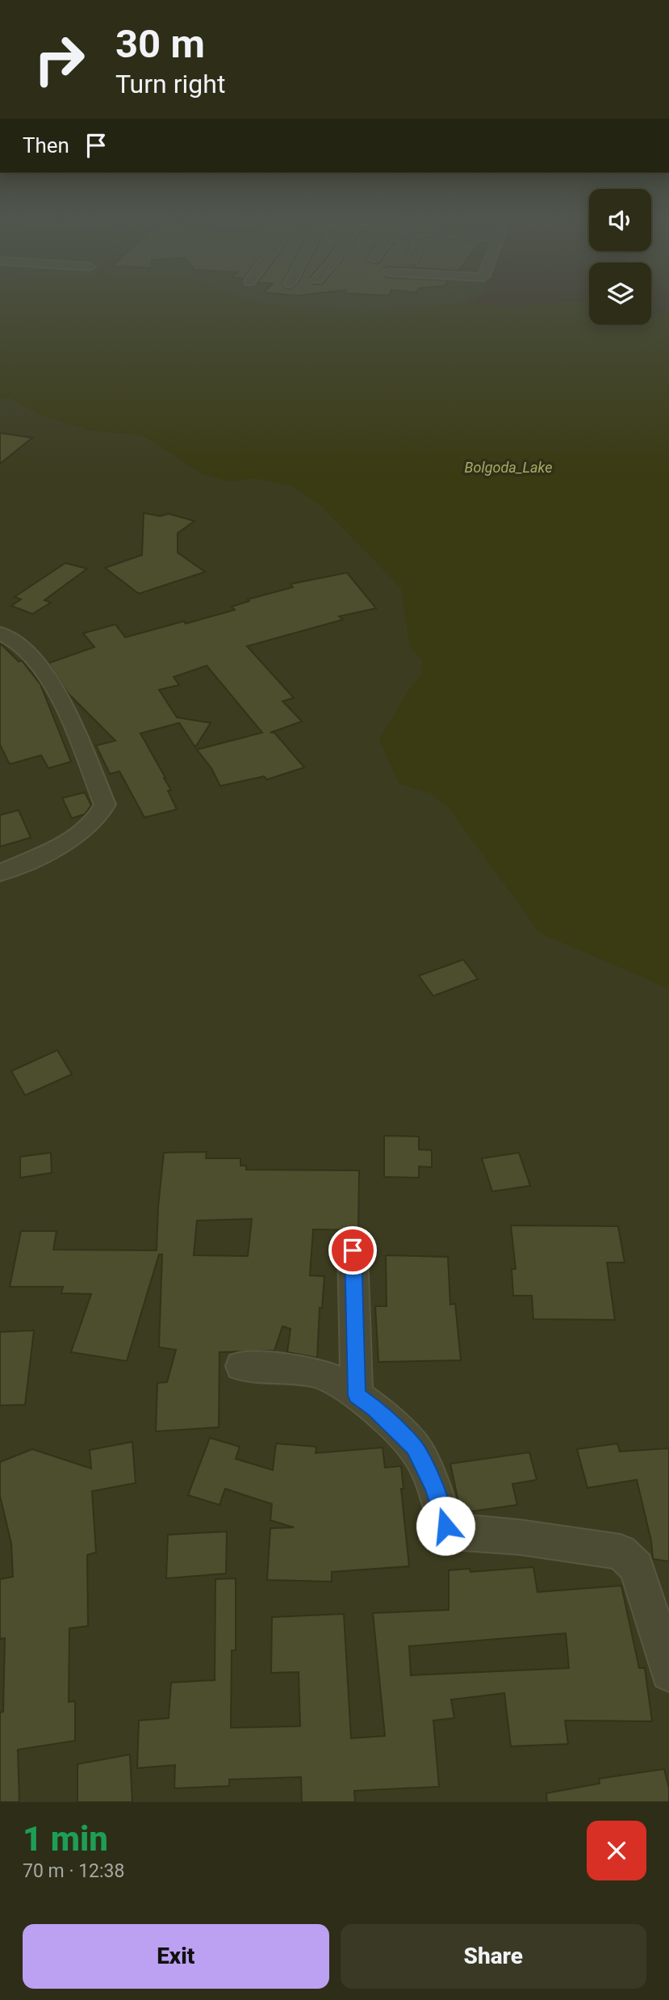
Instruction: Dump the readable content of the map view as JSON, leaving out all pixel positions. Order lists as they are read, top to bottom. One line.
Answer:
{"water":["Bolgoda_Lake"],"page":{"turn":["30 m","Turn right"],"then":"Then","heading":["1 min","70 m · 12:38"],"buttons":["Exit","Share"]}}
